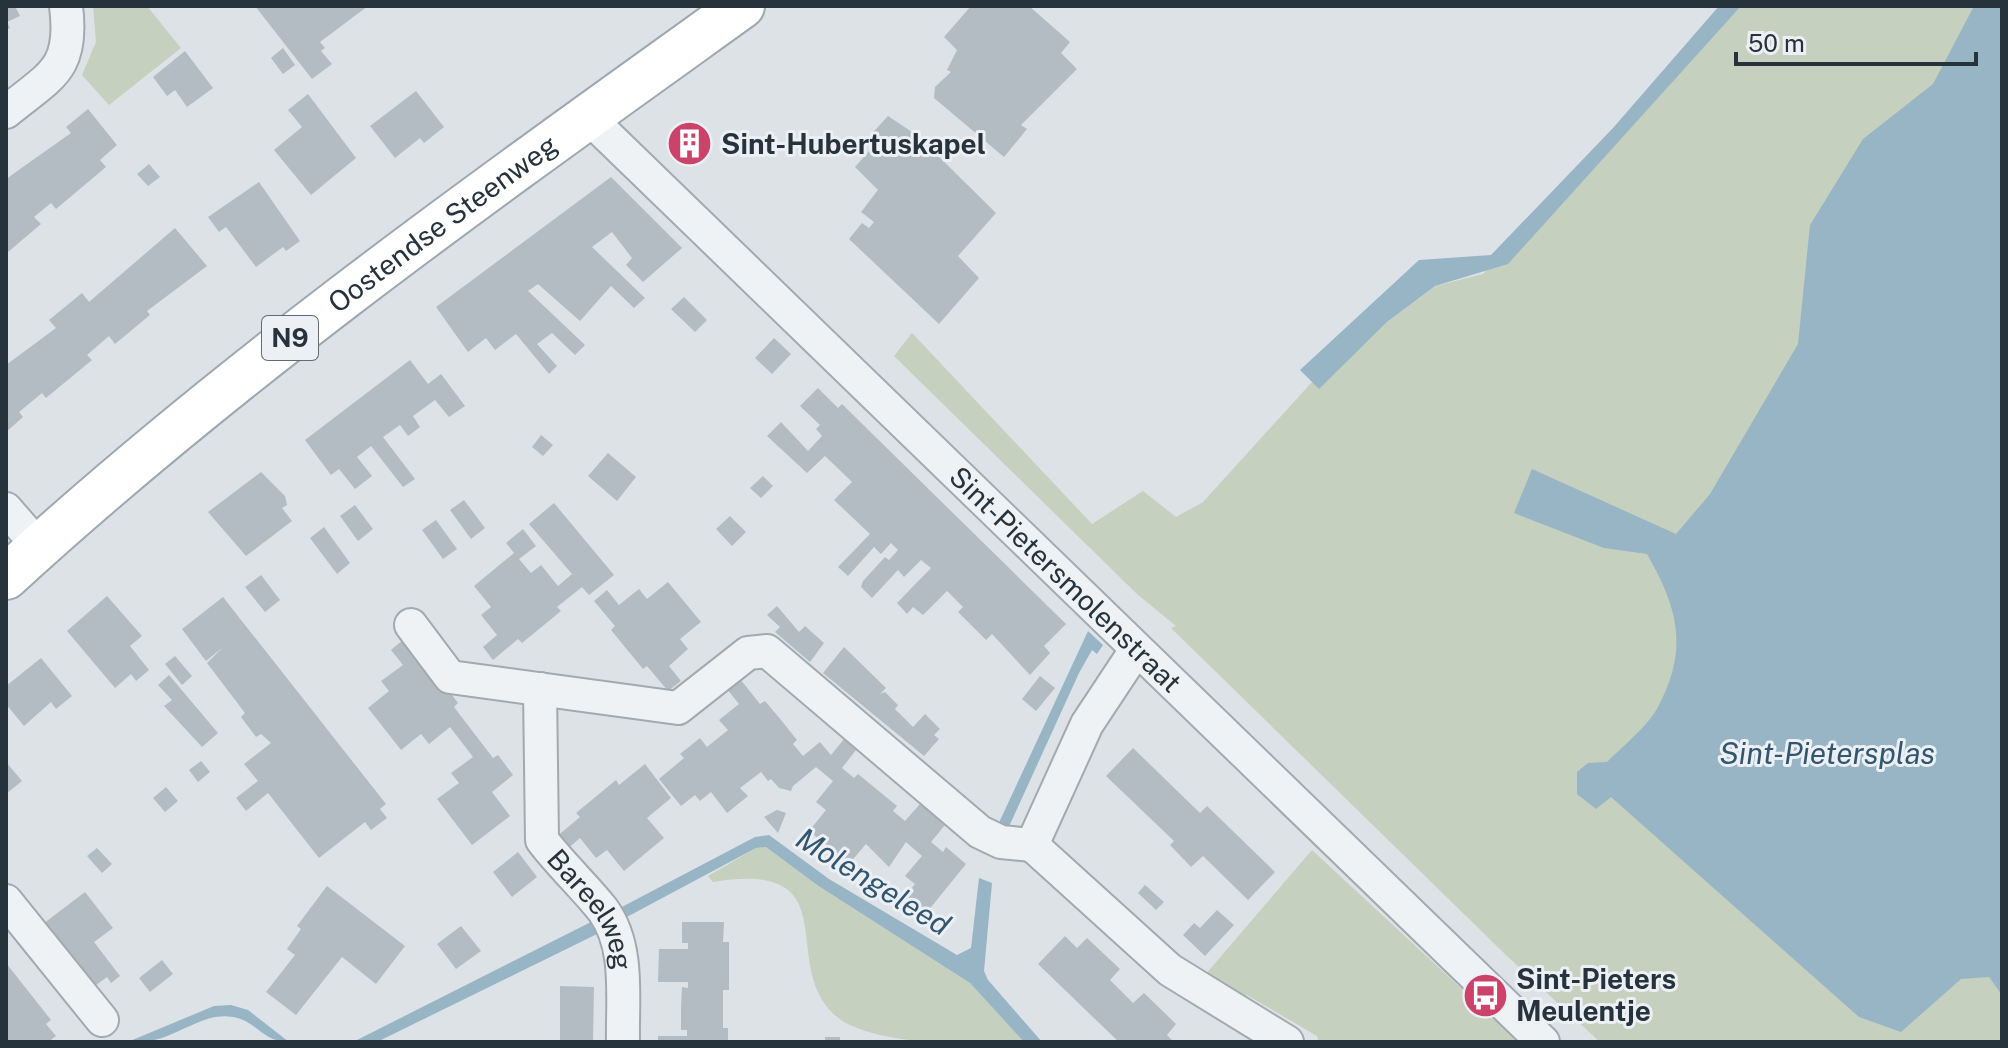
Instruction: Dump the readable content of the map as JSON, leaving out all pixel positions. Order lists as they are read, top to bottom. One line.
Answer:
{"streets":{"main road":["Oostendse Steenweg","N9"],"street":["Sint-Pietersmolenstraat","Bareelweg"]},"crossings":[["Oostendse Steenweg","Sint-Pietersmolenstraat"]],"water":["Sint-Pietersplas","Molengeleed"],"places":{"building":["Sint-Hubertuskapel"],"bus stop":["Sint-Pieters Meulentje"]},"scale_bar":"50 m"}
